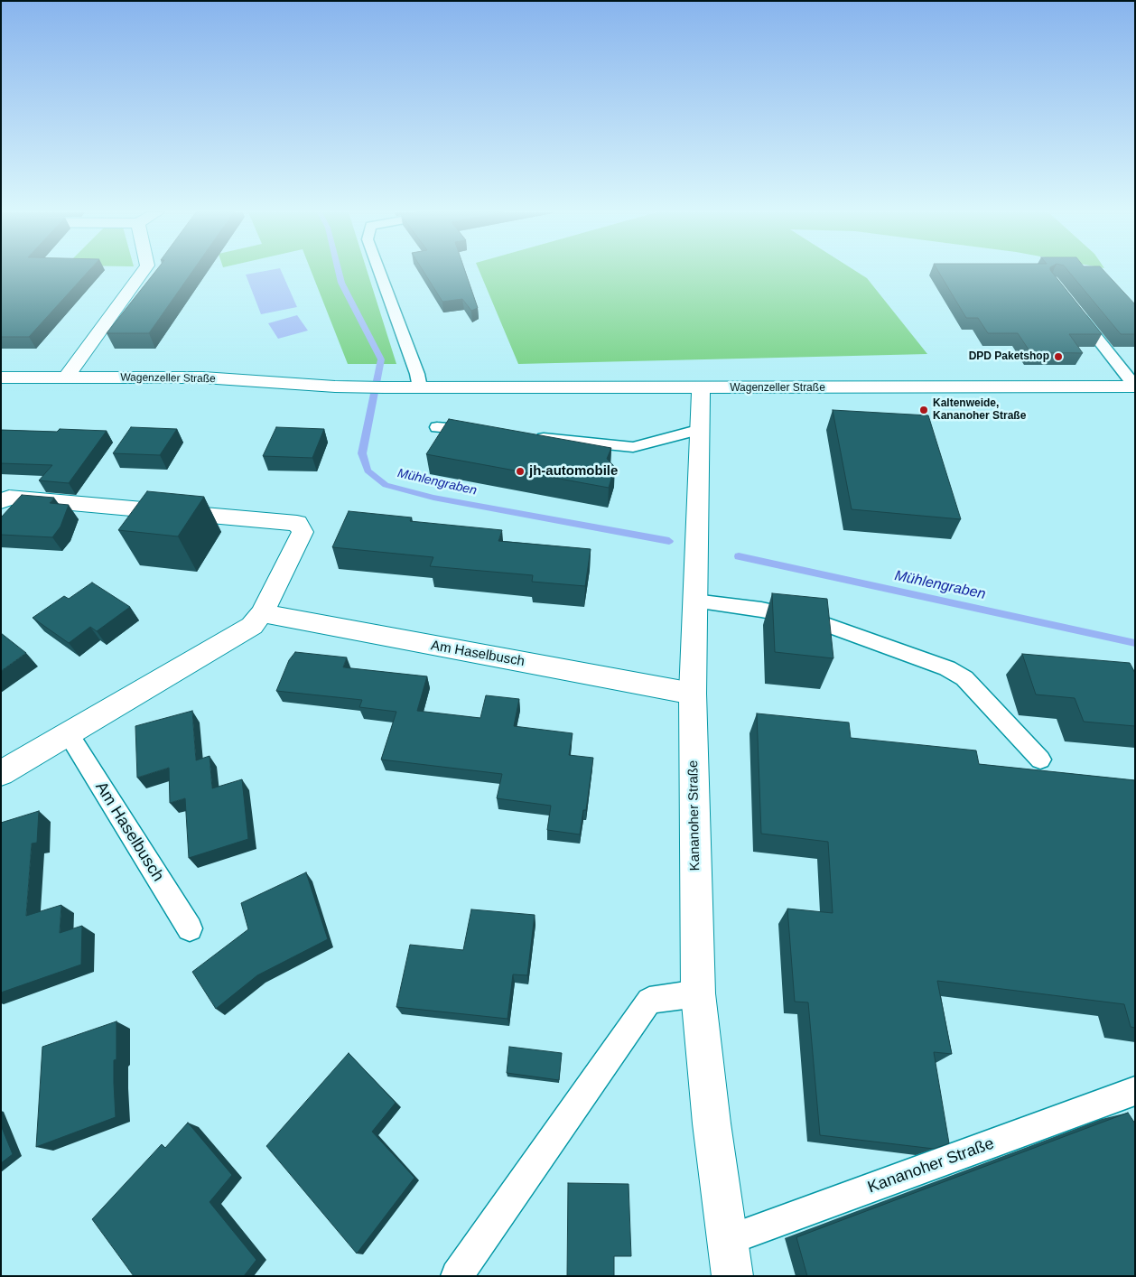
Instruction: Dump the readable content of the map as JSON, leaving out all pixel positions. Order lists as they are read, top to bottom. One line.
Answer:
{"streets":{"street":["Wagenzeller Straße","Am Haselbusch","Kananoher Straße"]},"crossings":[["Wagenzeller Straße","Kananoher Straße"],["Am Haselbusch","Kananoher Straße"]],"water":["Mühlengraben"],"places":["DPD Paketshop","Kaltenweide, Kananoher Straße","jh-automobile"]}
